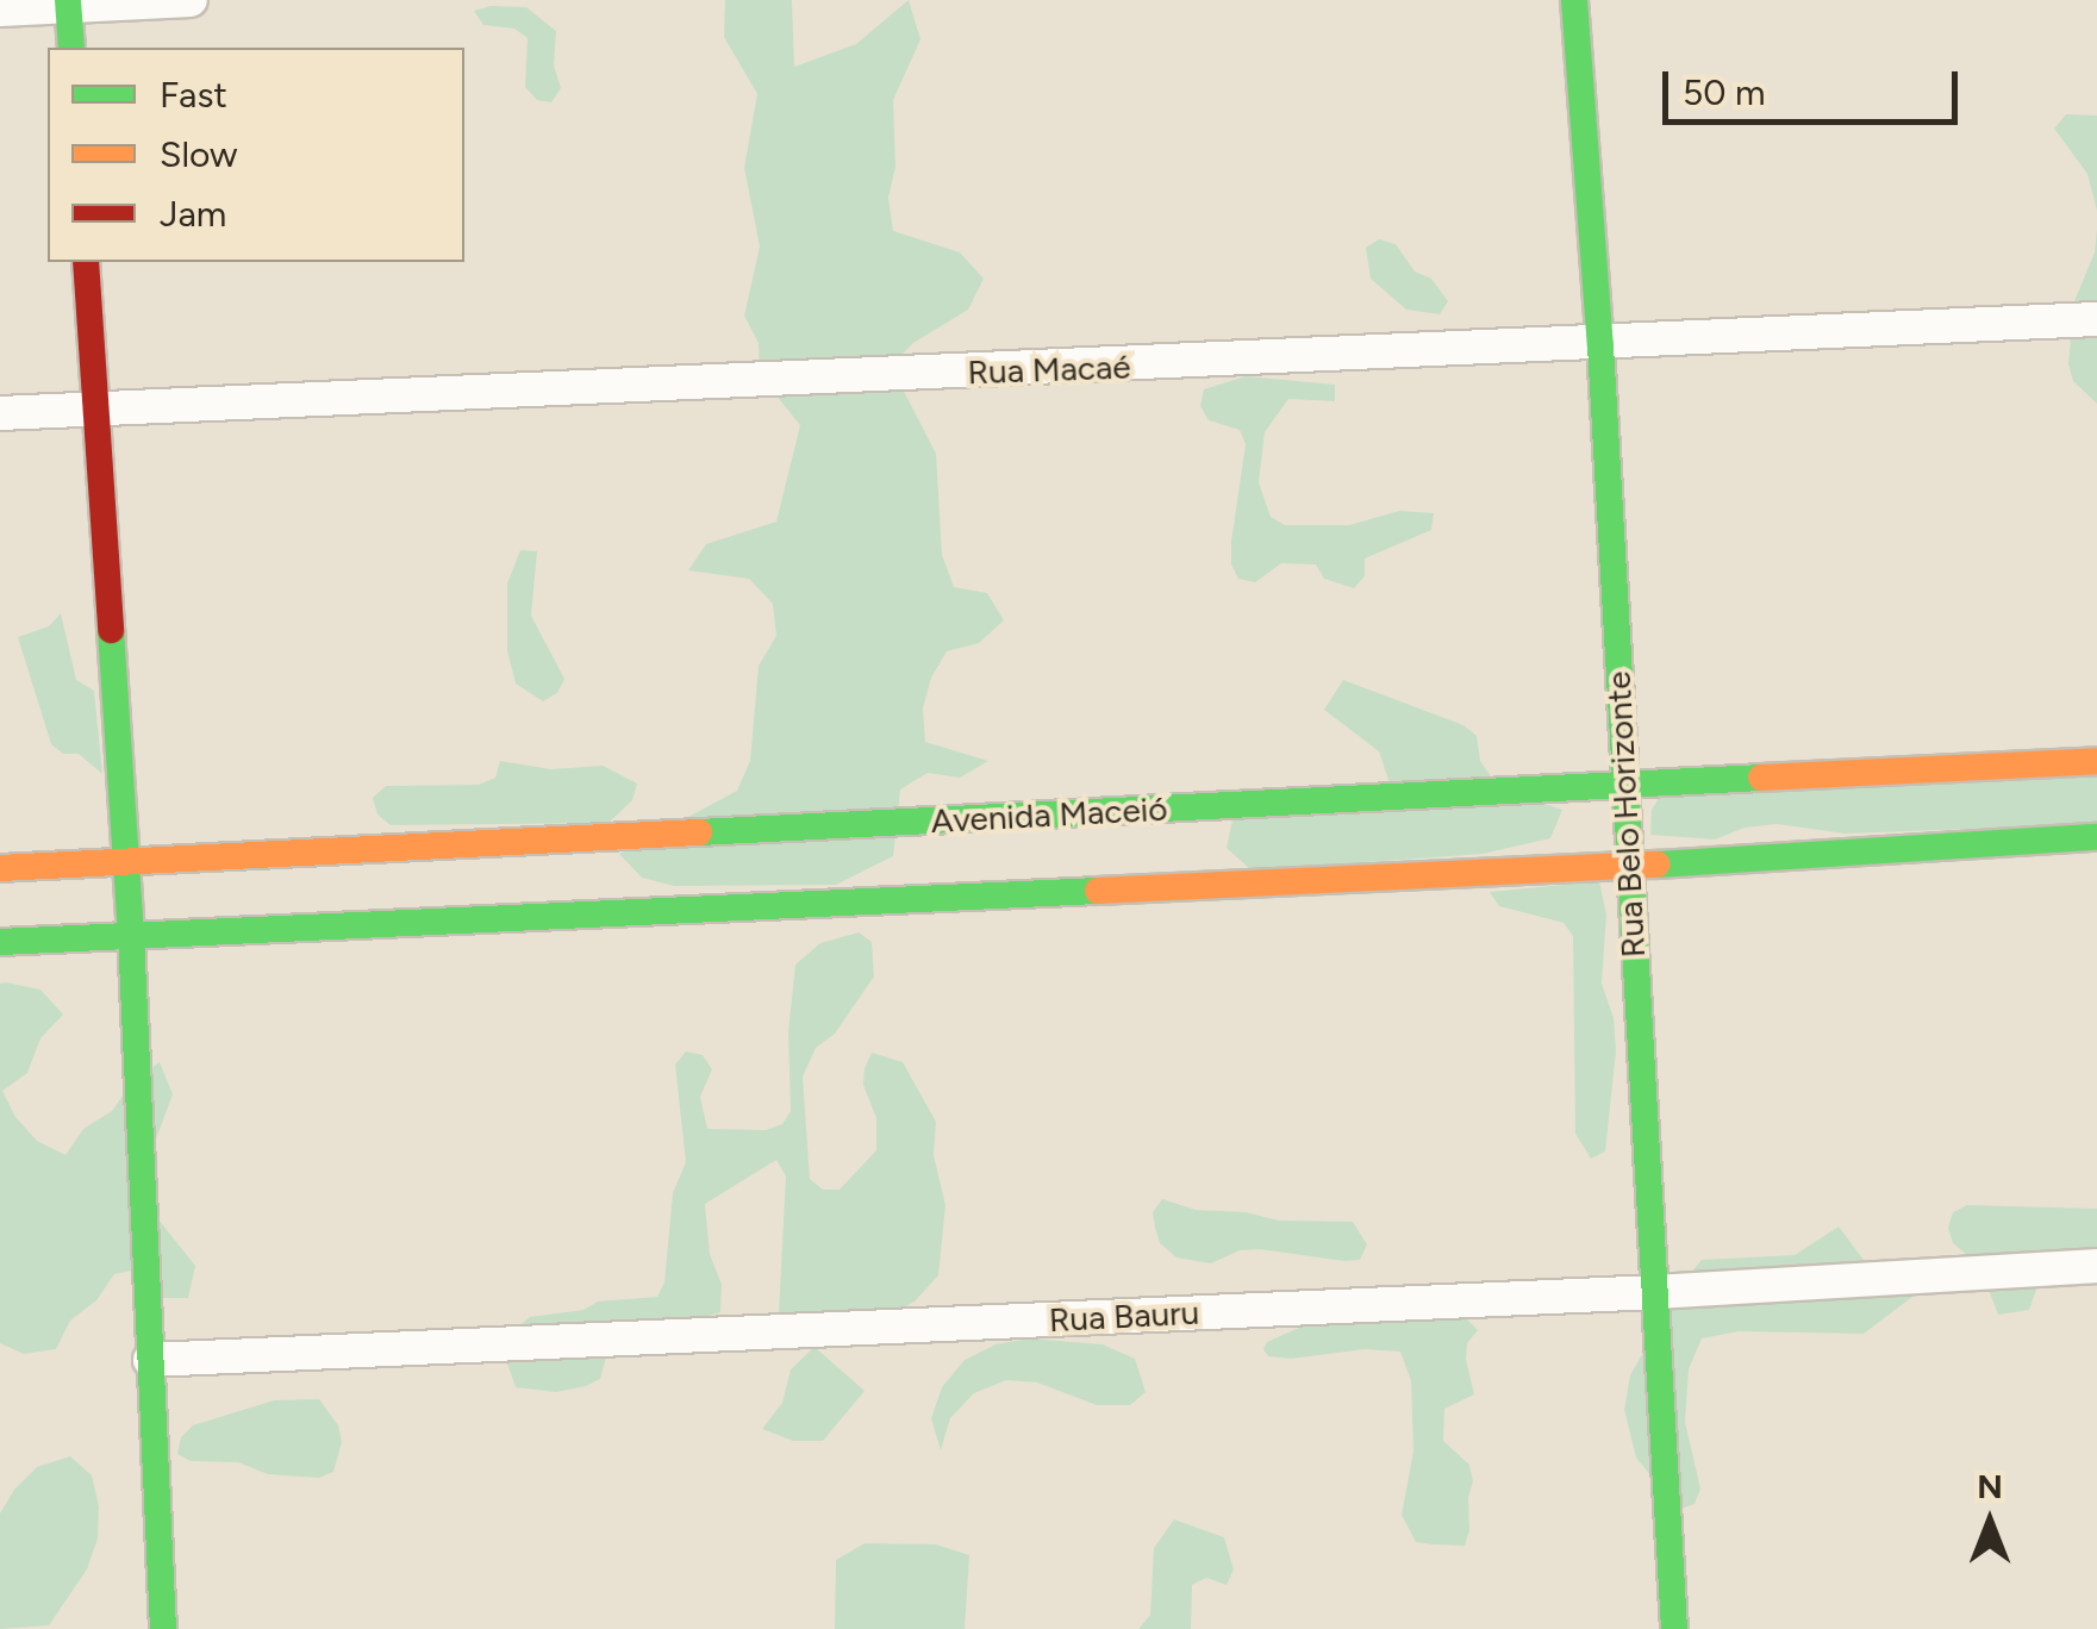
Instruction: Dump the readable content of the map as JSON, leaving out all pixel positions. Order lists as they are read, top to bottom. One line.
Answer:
{"streets":{"street":["Rua Macaé","Avenida Maceió","Rua Belo Horizonte","Rua Bauru"]},"crossings":[["Rua Macaé","Rua Belo Horizonte"],["Avenida Maceió","Rua Belo Horizonte"],["Rua Belo Horizonte","Rua Bauru"]],"legend":["Fast","Slow","Jam"],"scale_bar":"50 m","north":"top"}
